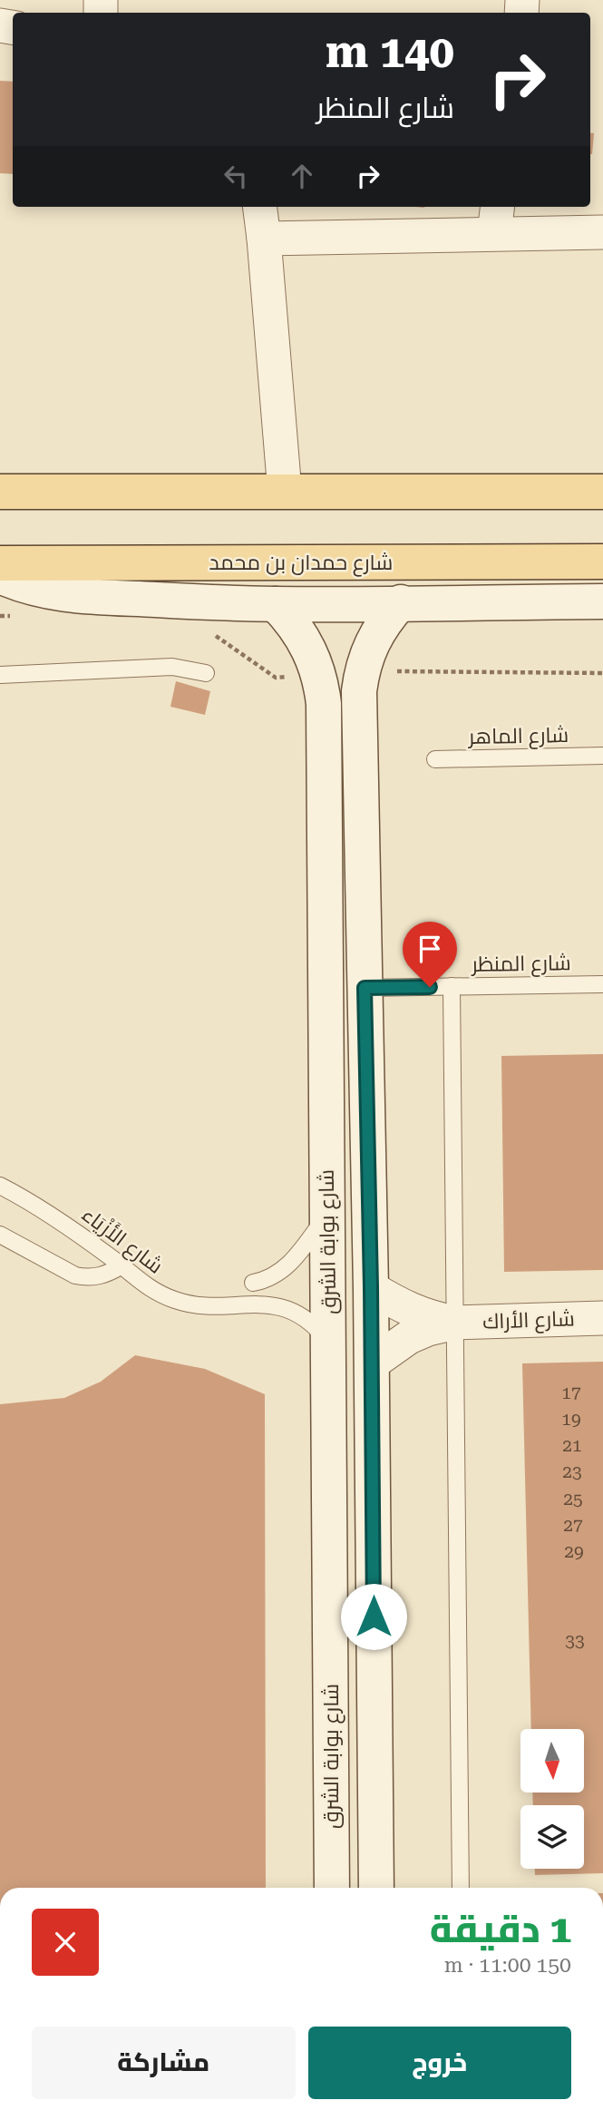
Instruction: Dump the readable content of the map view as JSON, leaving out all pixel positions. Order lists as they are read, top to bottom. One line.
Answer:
{"streets":{"main road":["شارع حمدان بن محمد"],"street":["شارع بوابة الشرق","شارع الأراك"],"lane":["شارع الماهر","شارع المنظر","شارع الأَزْيَاء"]},"crossings":[["شارع المنظر","شارع بوابة الشرق"],["شارع الأَزْيَاء","شارع بوابة الشرق"],["شارع بوابة الشرق","شارع الأراك"]],"house_numbers":["17","19","21","23","25","27","29","33"],"north":"bottom","page":{"turn":["140 m","شارع المنظر"],"heading":["1 دقيقة","150 m · 11:00"],"buttons":["خروج","مشاركة"]}}
